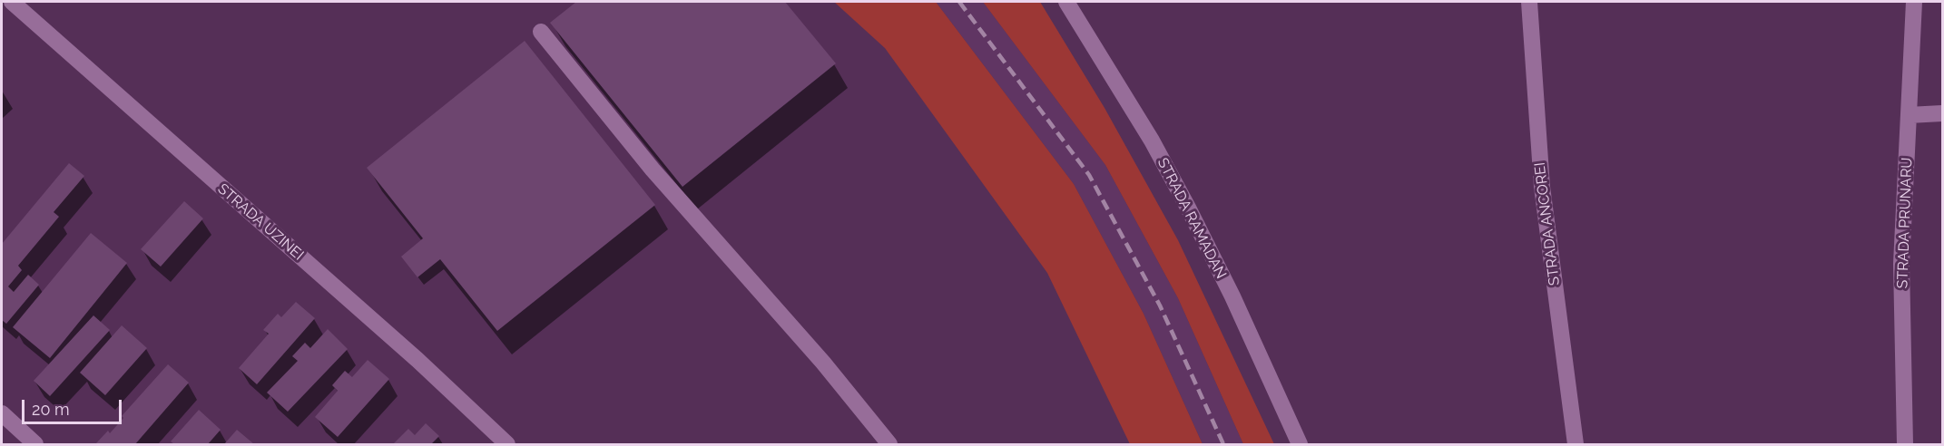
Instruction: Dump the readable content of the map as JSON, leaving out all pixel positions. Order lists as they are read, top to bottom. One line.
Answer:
{"streets":{"street":["STRADA RAMADAN","STRADA UZINEI","STRADA PRUNARU","STRADA ANCOREI"]},"scale_bar":"20 m"}
